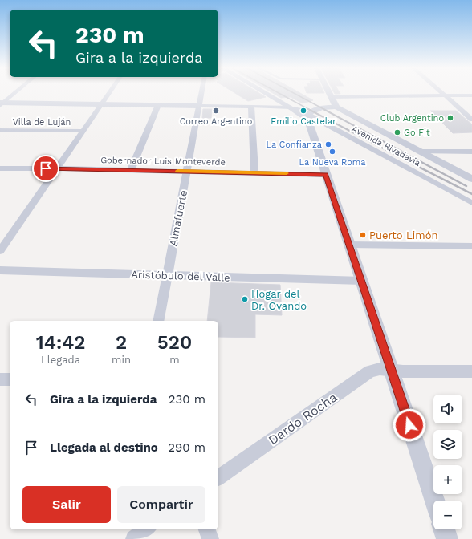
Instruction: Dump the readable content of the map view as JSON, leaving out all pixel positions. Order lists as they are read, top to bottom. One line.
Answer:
{"streets":{"street":["Villa de Luján","Avenida Rivadavia","Gobernador Luis Monteverde","Almafuerte","Aristóbulo del Valle","Dardo Rocha"]},"crossings":[["Gobernador Luis Monteverde","Almafuerte"],["Almafuerte","Aristóbulo del Valle"]],"places":["Correo Argentino","Emilio Castelar","Club Argentino","Go Fit","La Confianza","La Nueva Roma","Puerto Limón","Hogar del Dr. Ovando"],"page":{"turn":["230 m","Gira a la izquierda"],"eta":["14:42","Llegada","2","min","520","m"],"list":[{"name":"Gira a la izquierda","value":"230 m"},{"name":"Llegada al destino","value":"290 m"}],"map_buttons":["+","−"],"buttons":["Salir","Compartir"]}}
